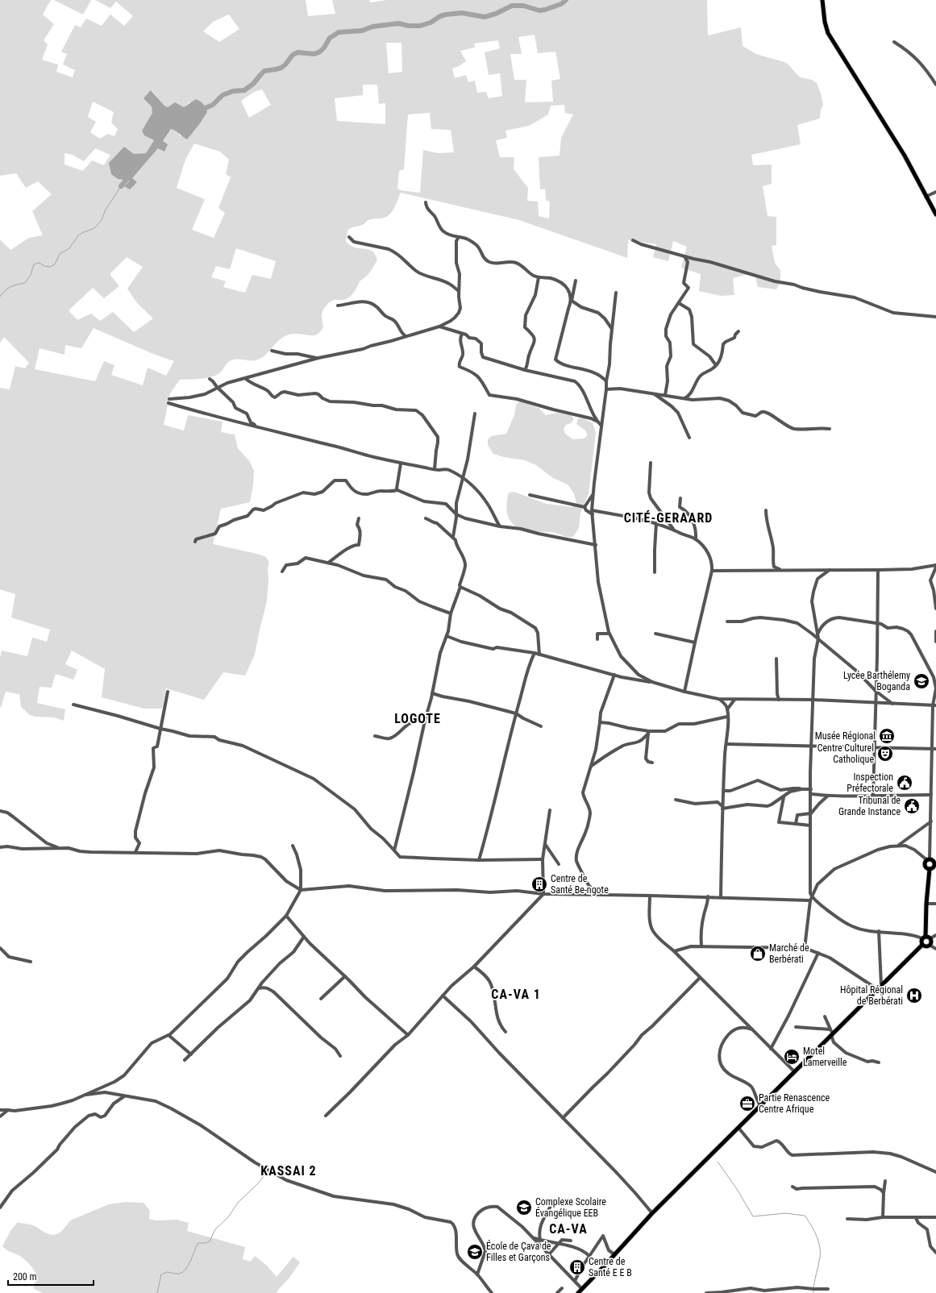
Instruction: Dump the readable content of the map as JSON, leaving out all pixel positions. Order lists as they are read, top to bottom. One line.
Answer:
{"districts":["CITÉ-GERAARD","LOGOTE","CA-VA 1","KASSAI 2","CA-VA"],"places":{"school or university":["Lycée Barthélemy Boganda","Complexe Scolaire Évangélique EEB","École de Çava de Filles et Garçons"],"museum":["Musée Régional"],"theatre":["Centre Culturel Catholique"],"public building":["Inspection Préfectorale","Tribunal de Grande Instance"],"building":["Centre de Santé Be-ngote","Centre de Santé E E B"],"shop":["Marché de Berbérati"],"hospital":["Hôpital Régional de Berbérati"],"hotel":["Motel Lamerveille"],"office":["Partie Renascence Centre Afrique"]},"scale_bar":"200 m"}
